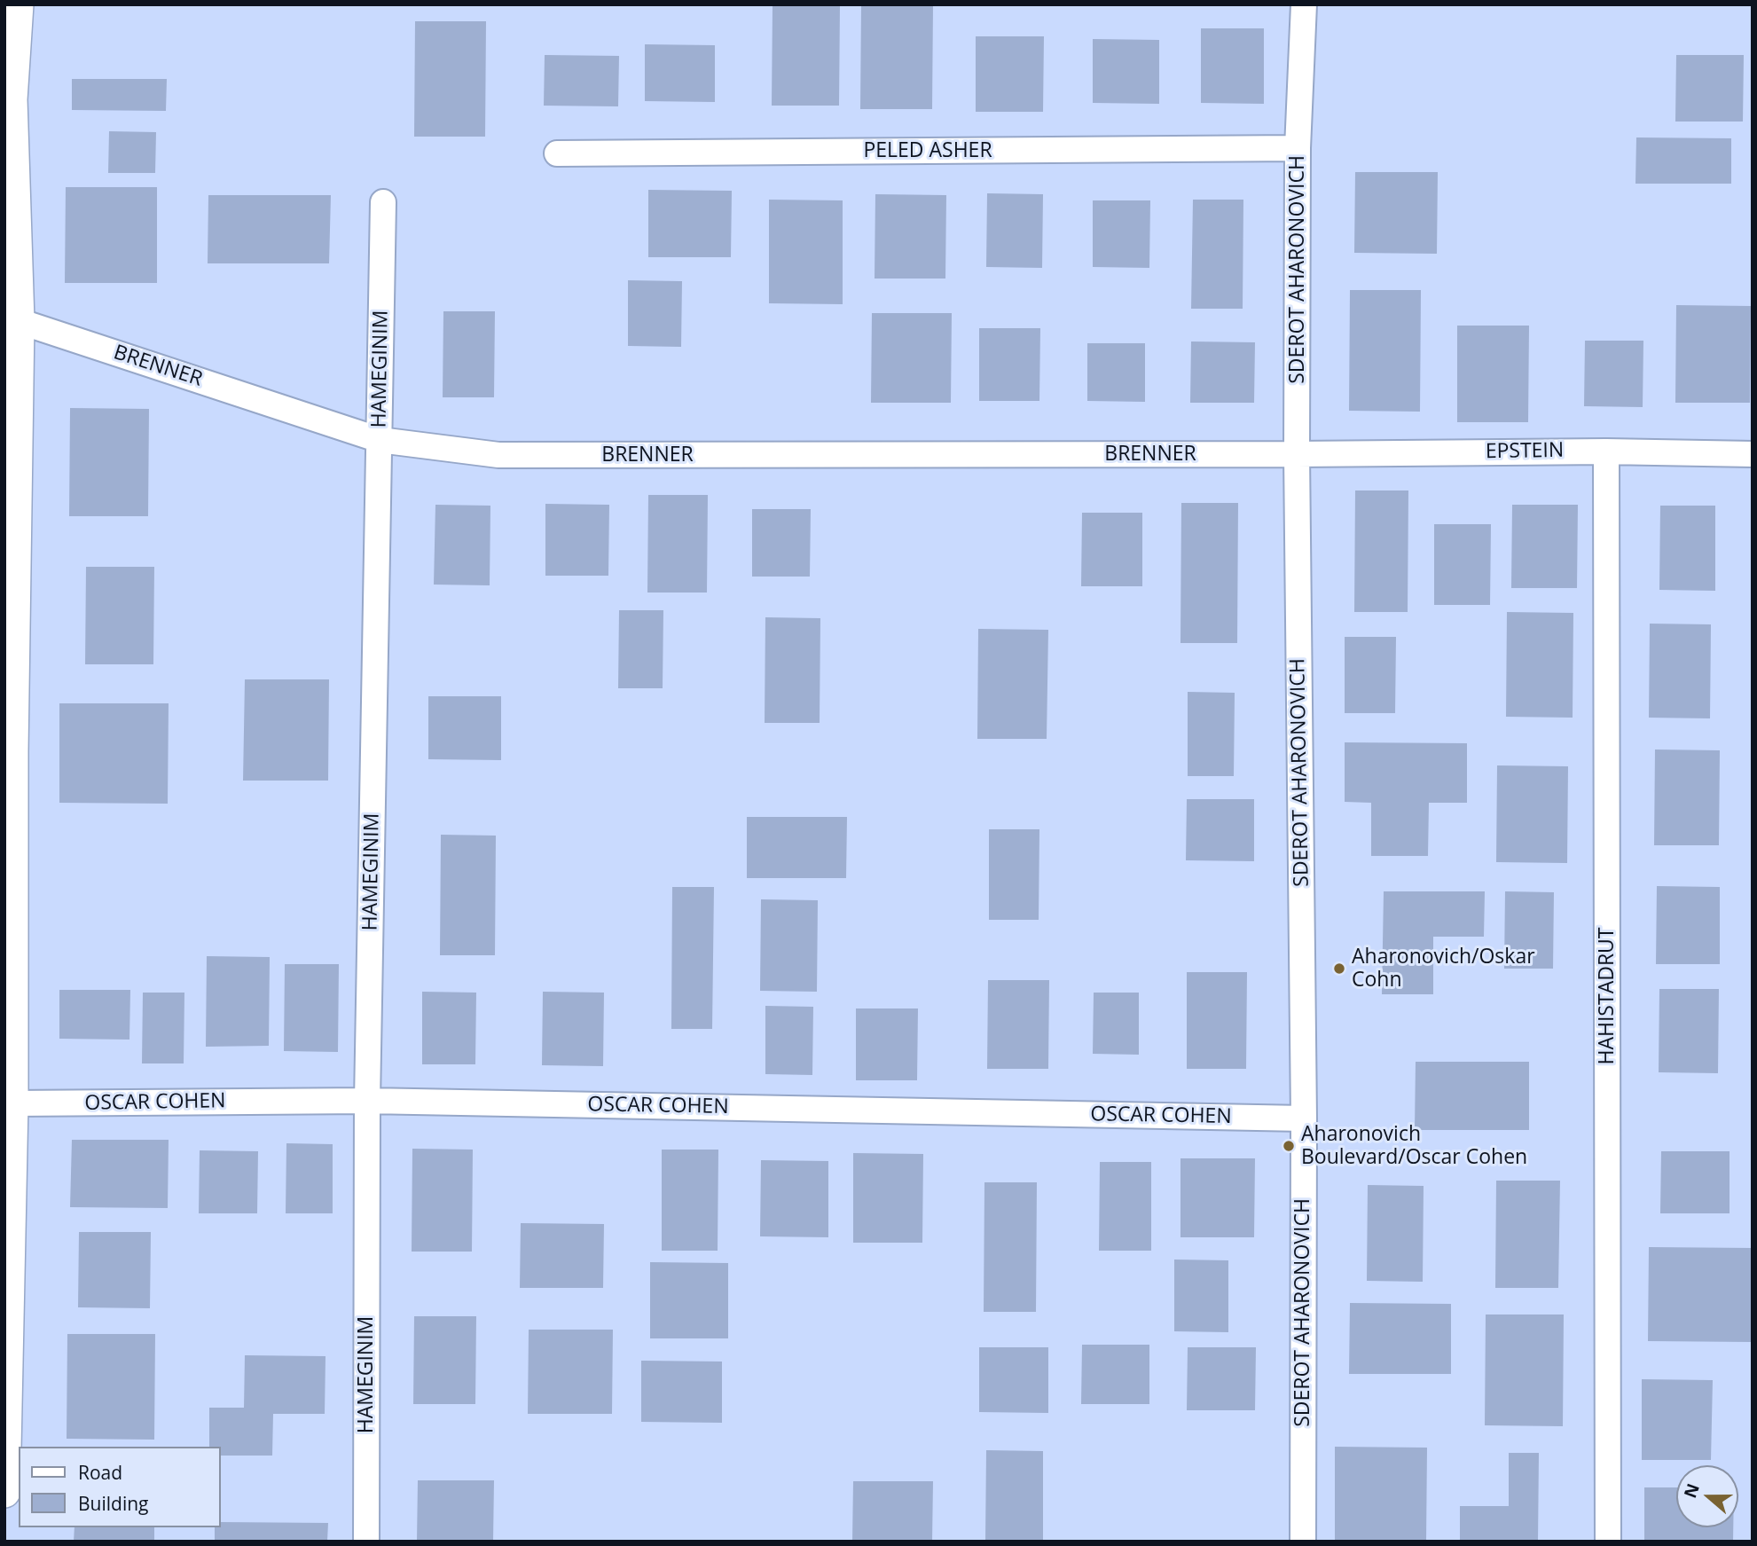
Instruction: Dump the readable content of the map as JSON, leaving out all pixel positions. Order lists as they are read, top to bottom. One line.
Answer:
{"streets":{"street":["PELED ASHER","SDEROT AHARONOVICH","BRENNER","HAMEGINIM","EPSTEIN","HAHISTADRUT","OSCAR COHEN"]},"crossings":[["PELED ASHER","SDEROT AHARONOVICH"],["SDEROT AHARONOVICH","BRENNER"],["SDEROT AHARONOVICH","EPSTEIN"],["SDEROT AHARONOVICH","OSCAR COHEN"],["BRENNER","HAMEGINIM"],["BRENNER","EPSTEIN"],["HAMEGINIM","OSCAR COHEN"],["EPSTEIN","HAHISTADRUT"]],"places":["Aharonovich/Oskar Cohn","Aharonovich Boulevard/Oscar Cohen"],"legend":["Road","Building"],"north":"left"}
